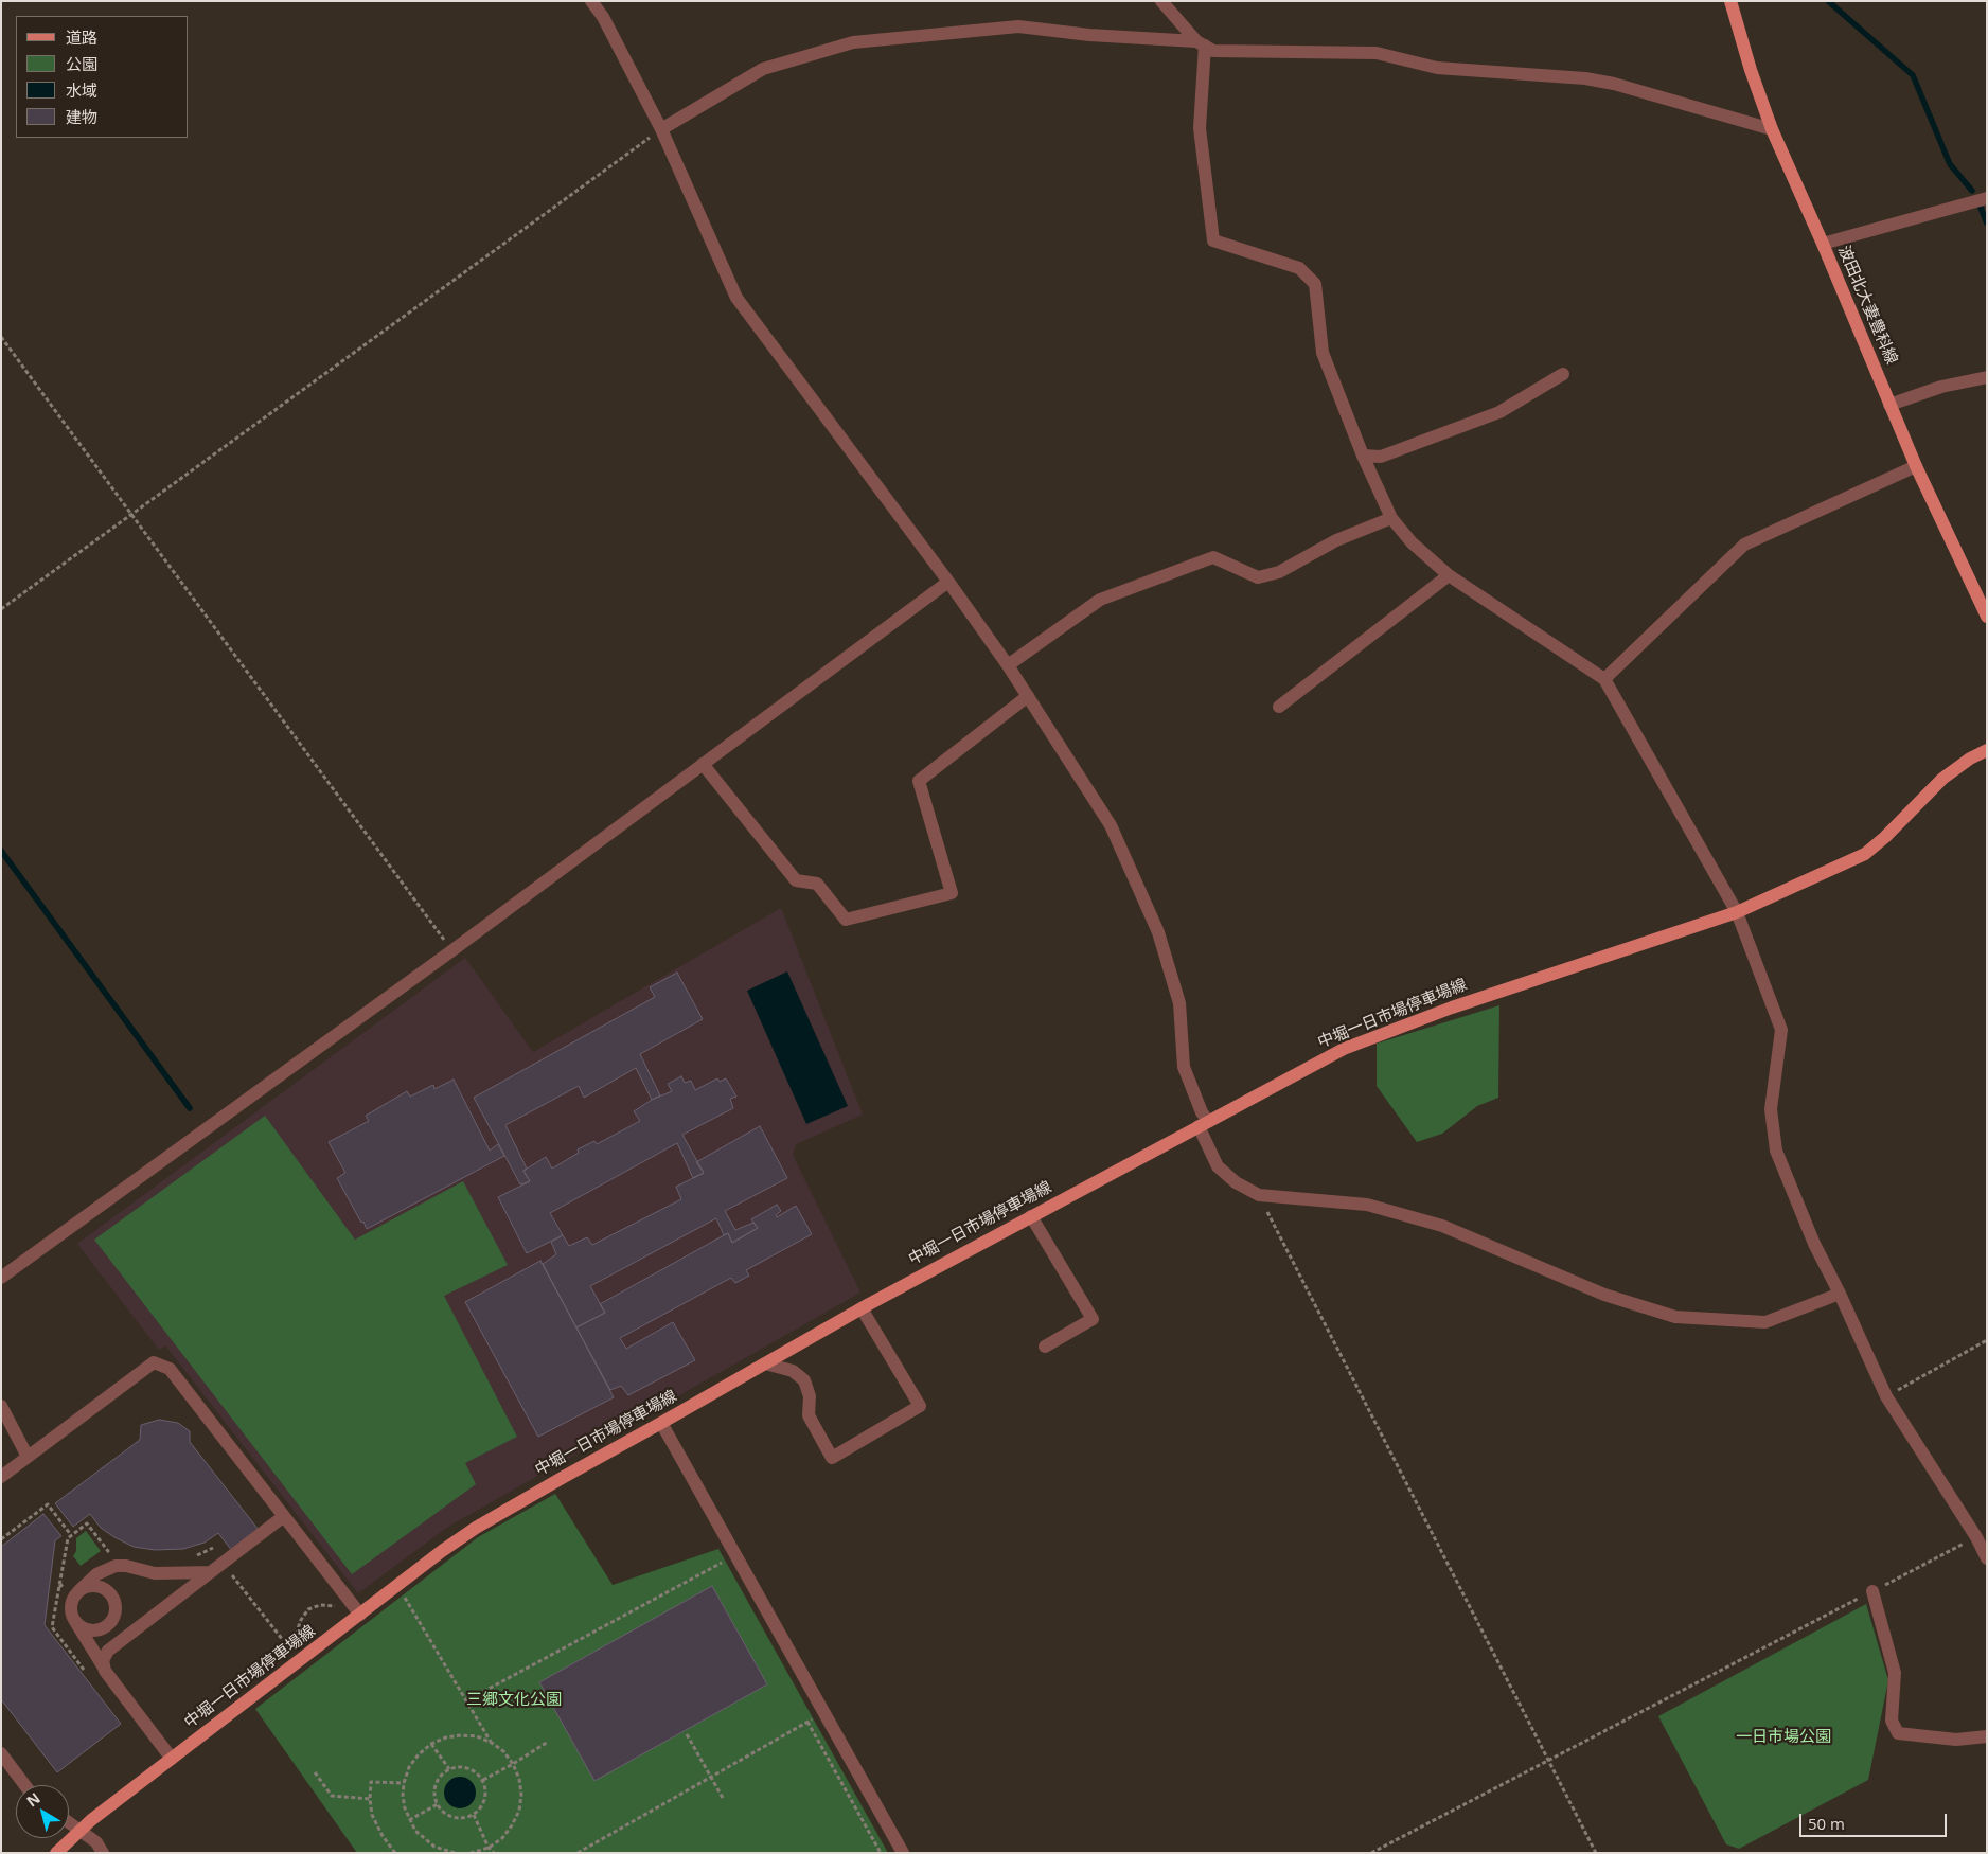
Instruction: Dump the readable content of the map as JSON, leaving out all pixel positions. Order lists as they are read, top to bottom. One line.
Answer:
{"streets":{"main road":["波田北大妻豊科線","中堀一日市場停車場線"]},"parks":["三郷文化公園","一日市場公園"],"legend":["道路","公園","水域","建物"],"scale_bar":"50 m","north":"top left"}
